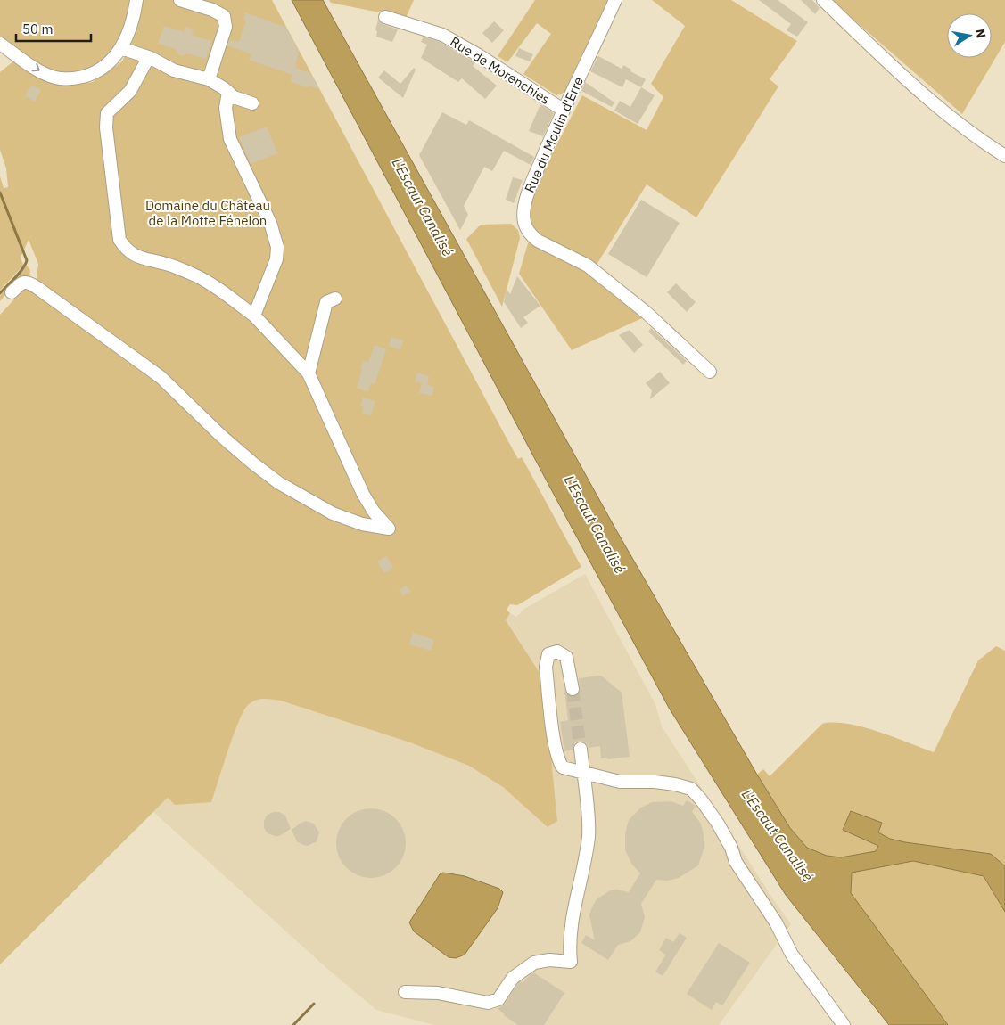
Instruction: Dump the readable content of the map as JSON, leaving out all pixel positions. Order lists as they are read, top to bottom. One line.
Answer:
{"streets":{"street":["Rue de Morenchies","Rue du Moulin d'Erre"]},"crossings":[["Rue de Morenchies","Rue du Moulin d'Erre"]],"water":["L'Escaut Canalisé"],"parks":["Domaine du Château de la Motte Fénelon"],"scale_bar":"50 m","north":"right"}
